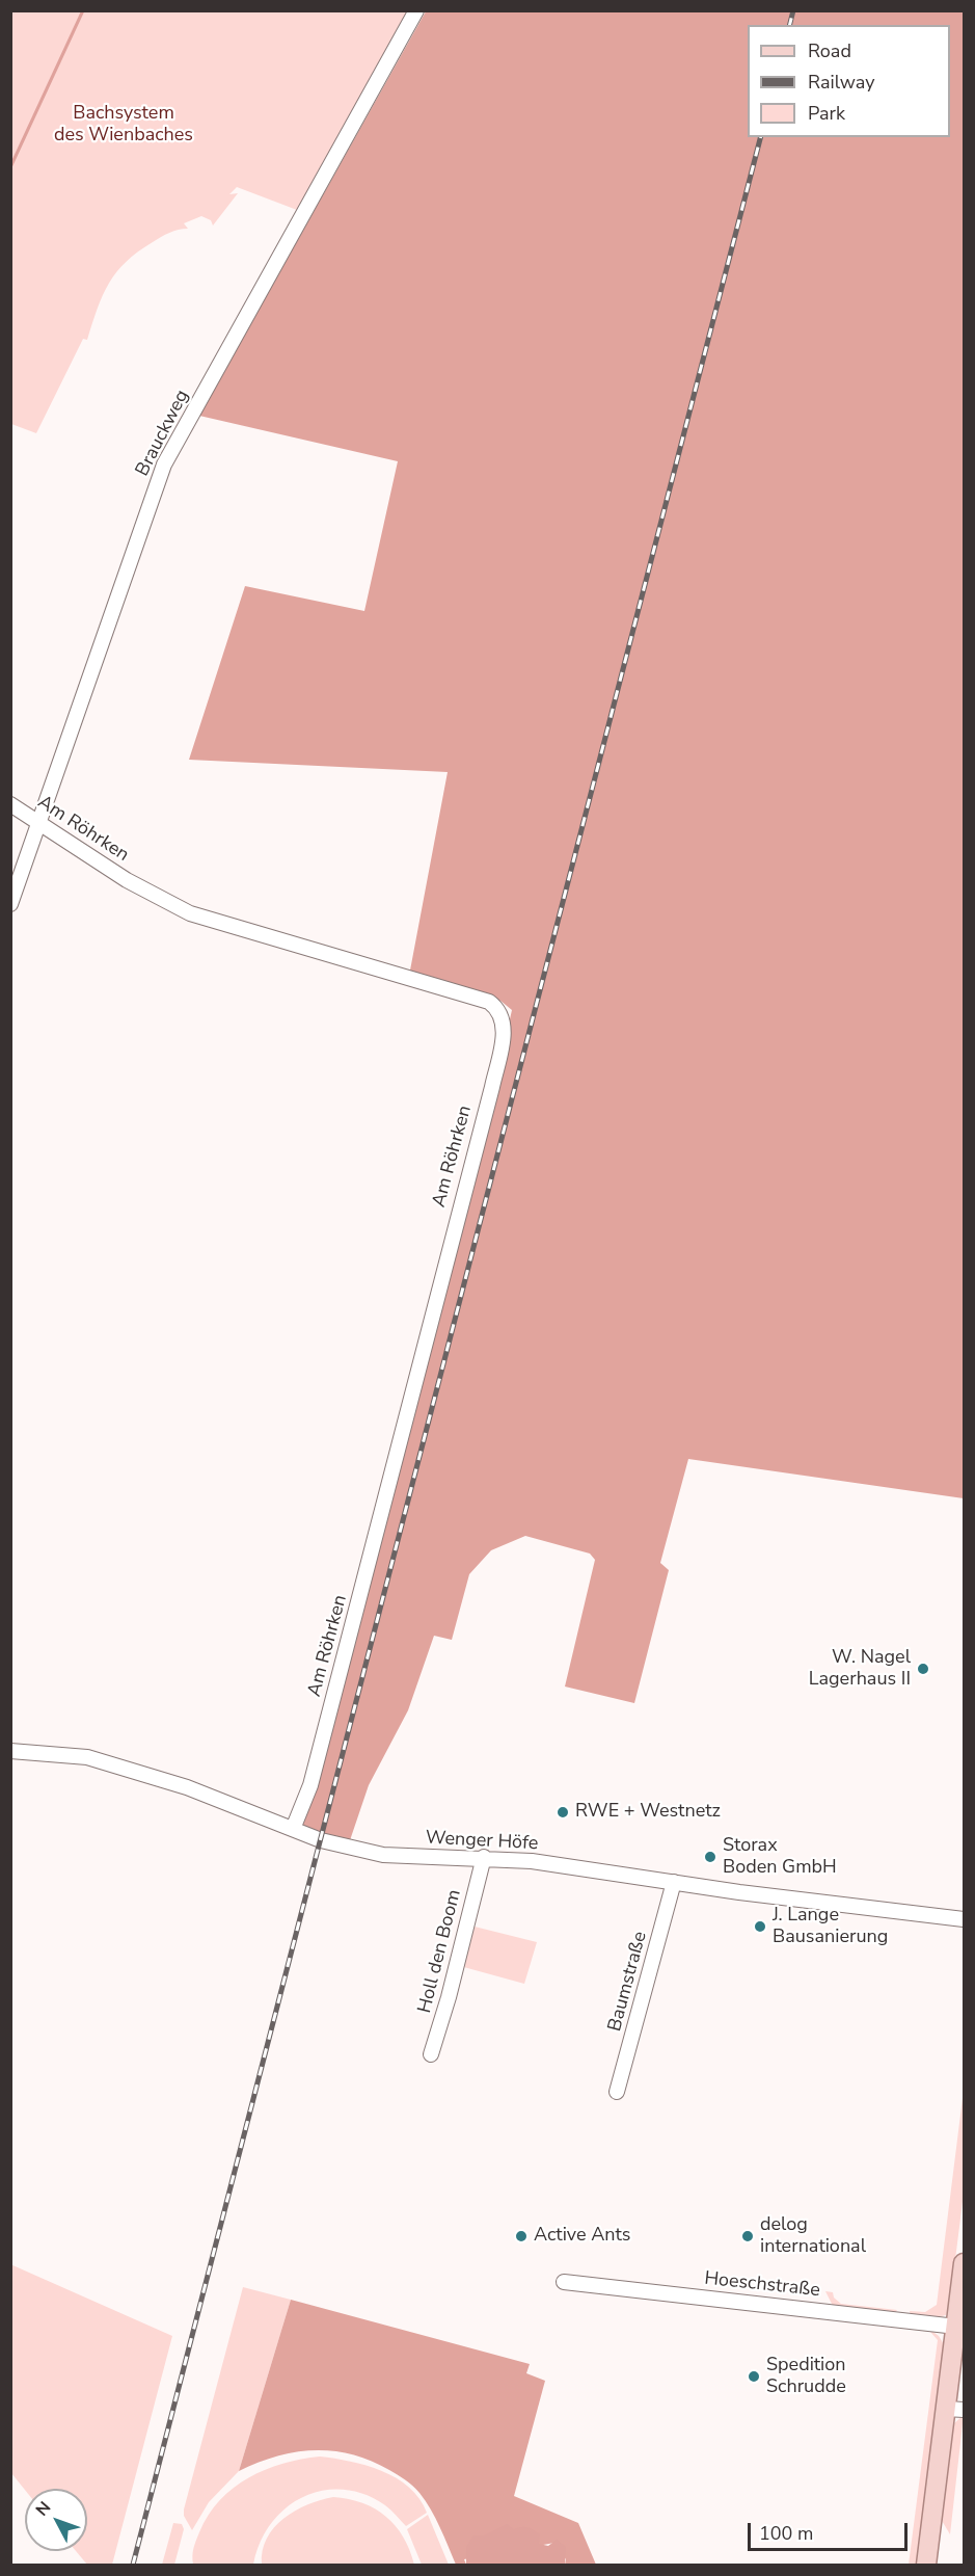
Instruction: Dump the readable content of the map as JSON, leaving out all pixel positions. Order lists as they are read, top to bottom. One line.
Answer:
{"streets":{"street":["Brauckweg","Am Röhrken","Wenger Höfe","Holl den Boom","Baumstraße","Hoeschstraße"]},"crossings":[["Brauckweg","Am Röhrken"],["Am Röhrken","Wenger Höfe"],["Wenger Höfe","Holl den Boom"],["Wenger Höfe","Baumstraße"]],"parks":["Bachsystem des Wienbaches"],"places":["W. Nagel Lagerhaus II","RWE + Westnetz","Storax Boden GmbH","J. Lange Bausanierung","Active Ants","delog international","Spedition Schrudde"],"legend":["Road","Railway","Park"],"scale_bar":"100 m","north":"top left"}
